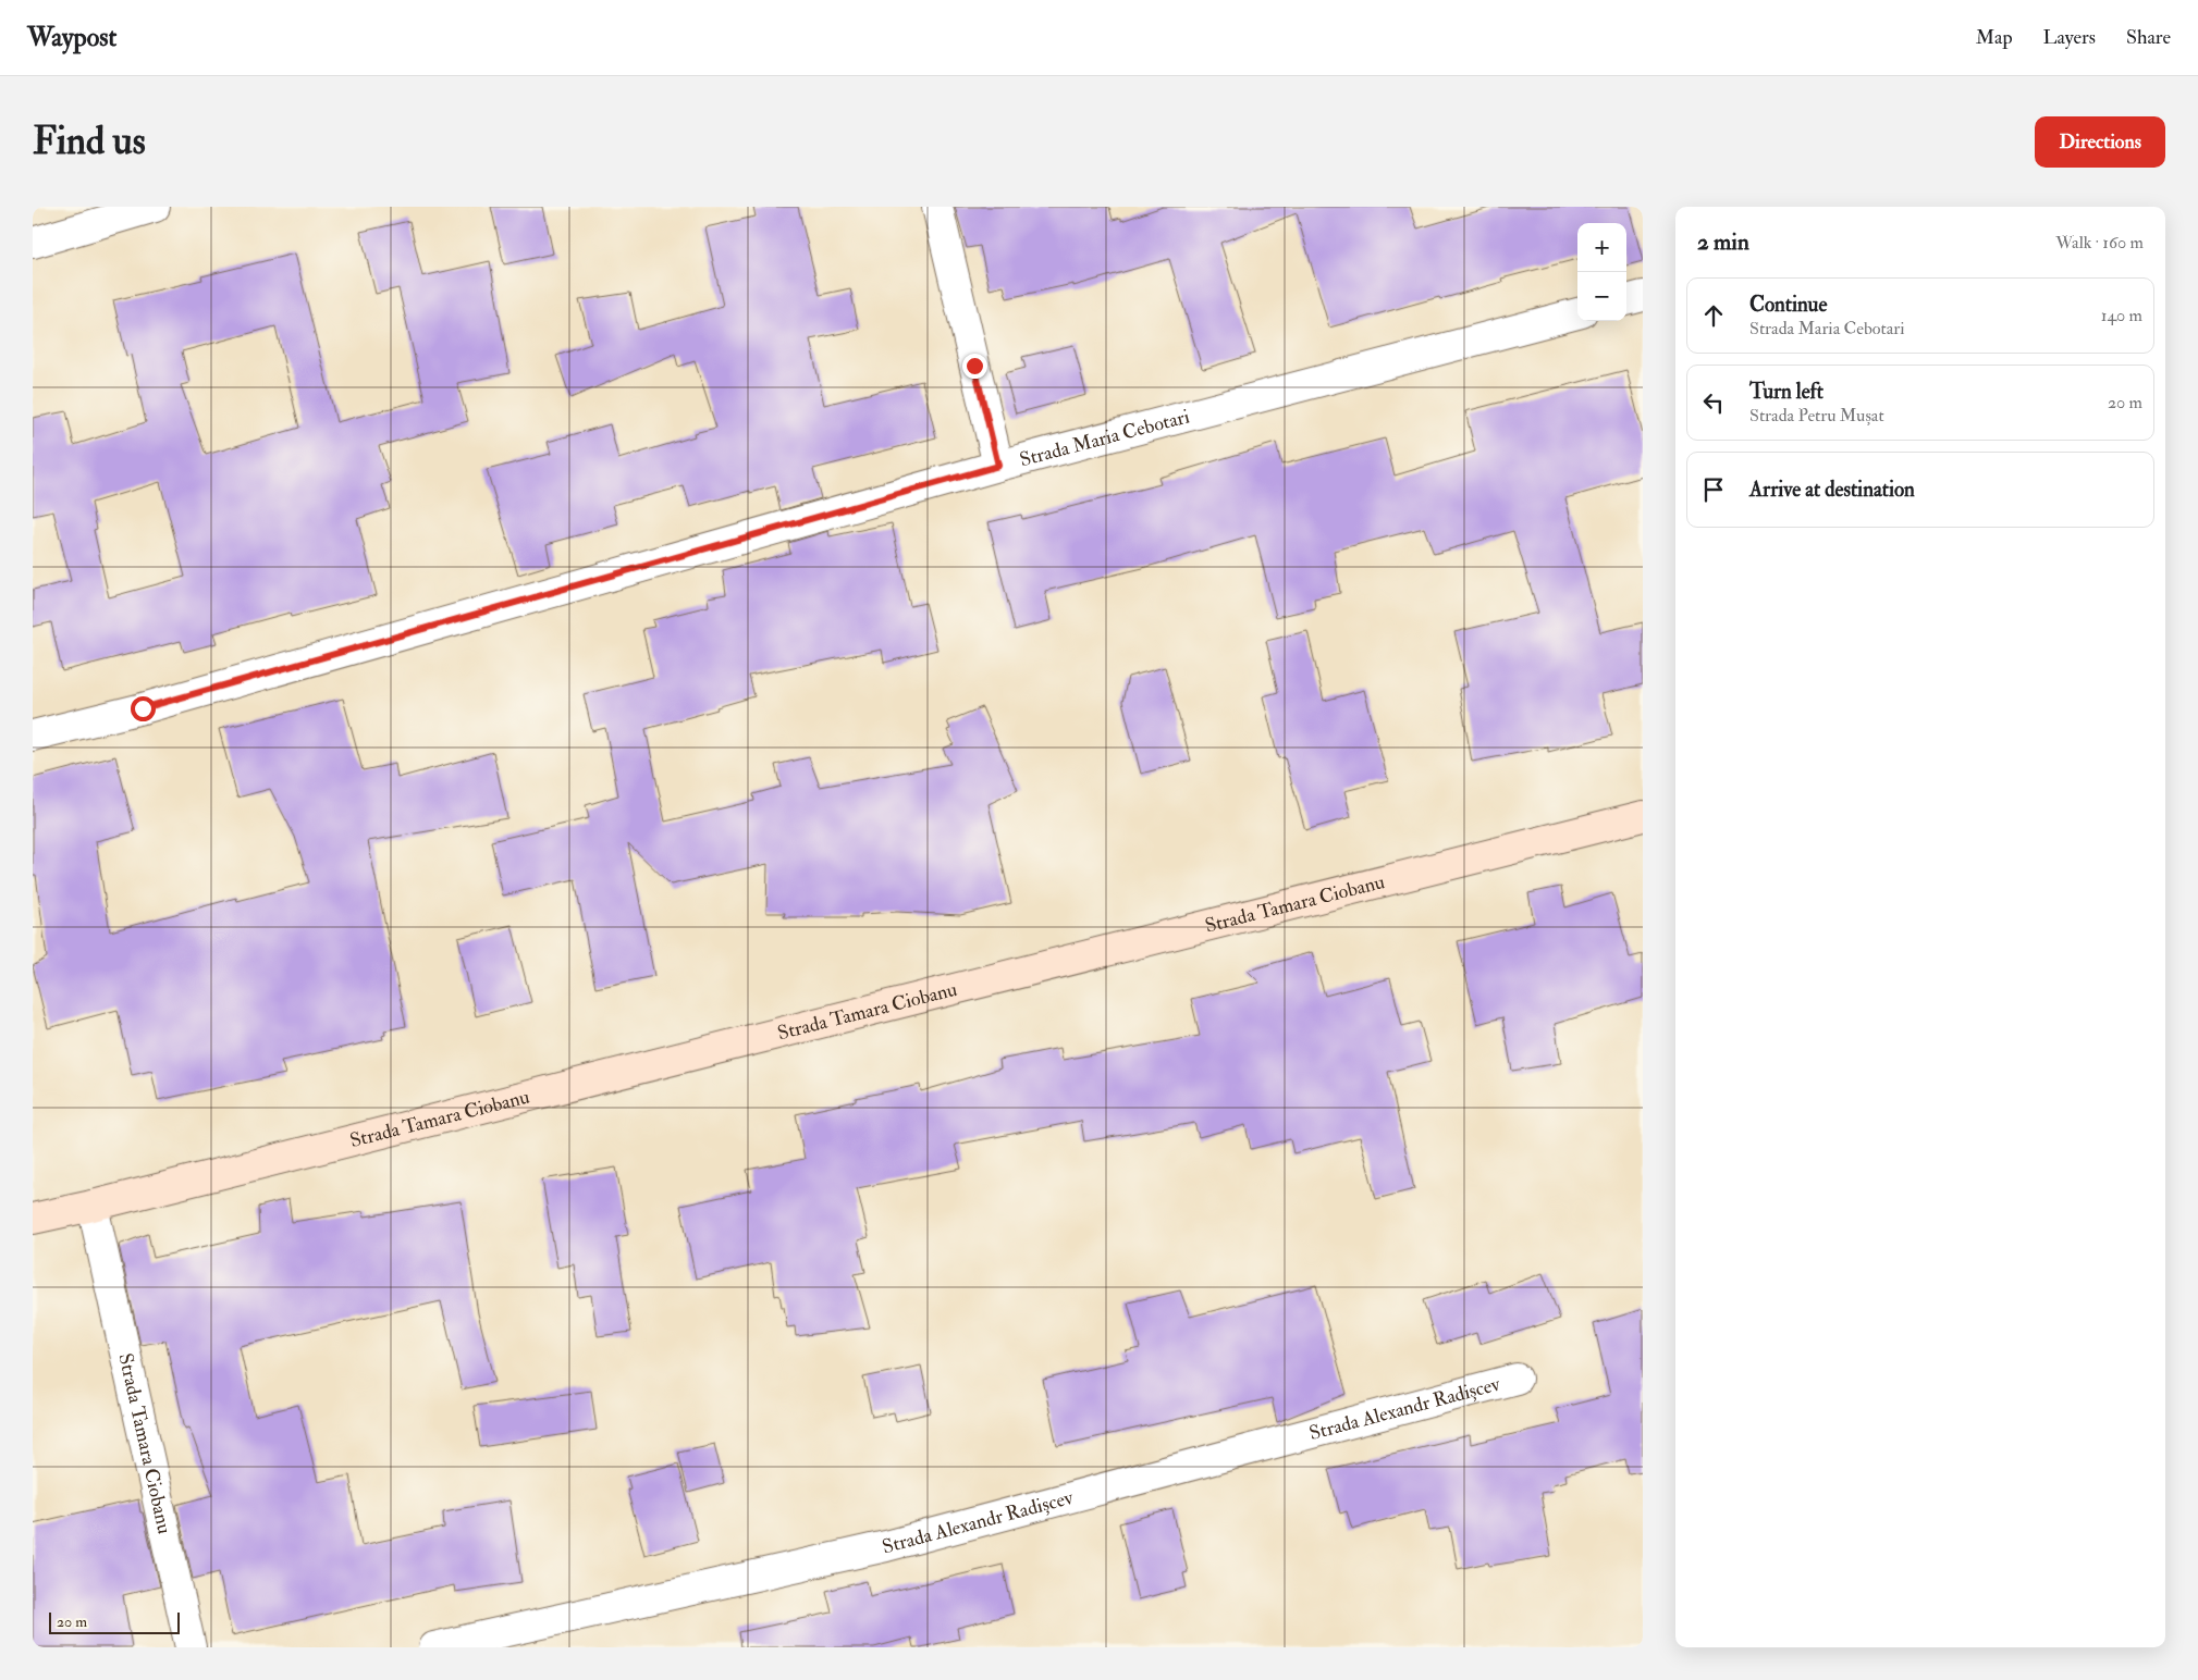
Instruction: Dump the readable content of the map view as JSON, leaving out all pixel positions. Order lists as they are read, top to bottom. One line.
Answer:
{"streets":{"street":["Strada Maria Cebotari","Strada Tamara Ciobanu","Strada Alexandr Radișcev"]},"scale_bar":"20 m","page":{"header":"Waypost","nav":["Map","Layers","Share"],"buttons":"Directions","title":"Find us","heading":["2 min","Walk · 160 m"],"map_buttons":["+","−"],"list":[["Continue","Strada Maria Cebotari","140 m"],["Turn left","Strada Petru Mușat","20 m"],"Arrive at destination"],"scale":"20 m"}}
